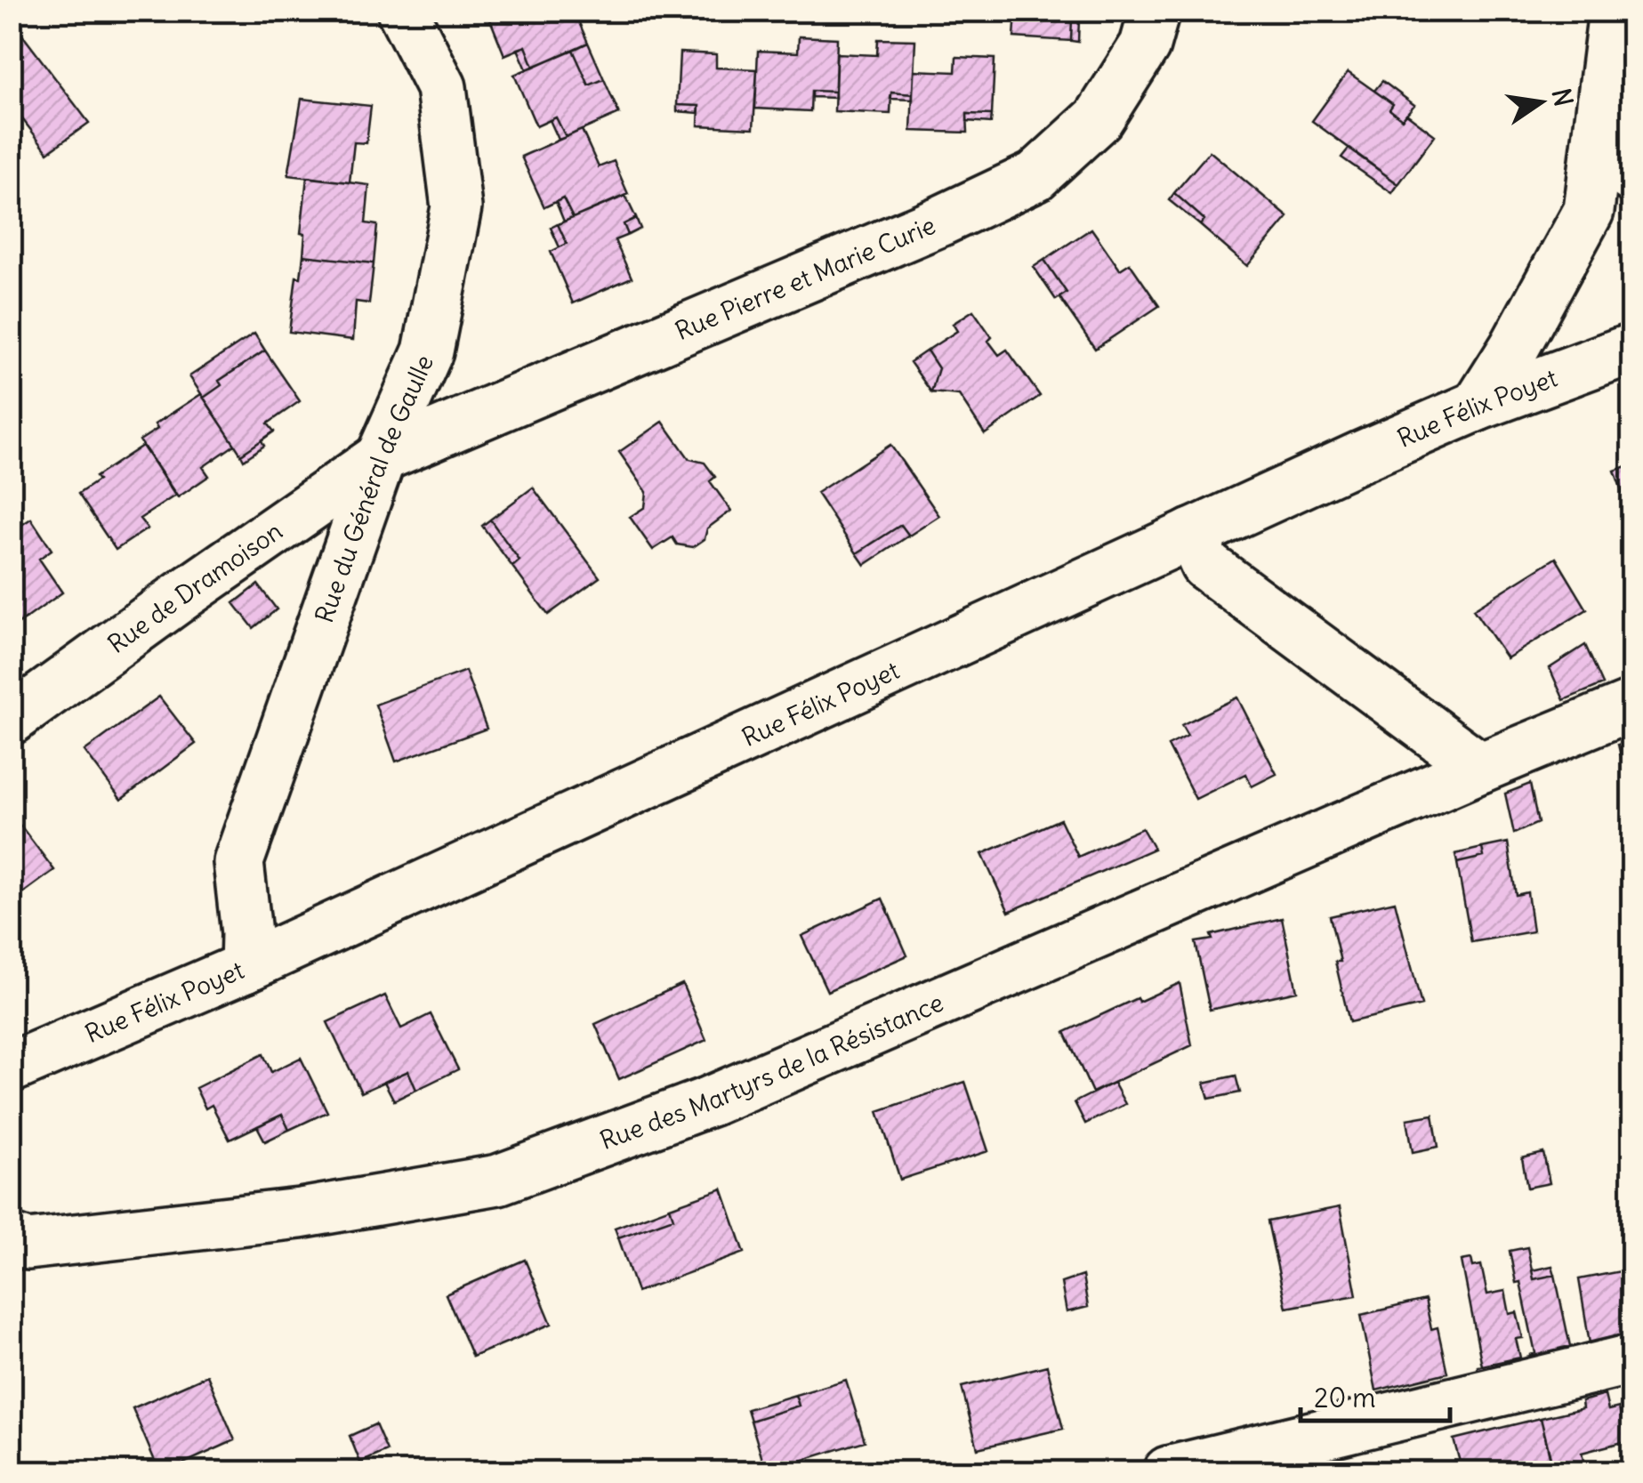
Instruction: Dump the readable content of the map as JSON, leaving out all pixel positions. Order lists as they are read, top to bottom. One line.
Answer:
{"streets":{"street":["Rue Pierre et Marie Curie","Rue Félix Poyet","Rue du Général de Gaulle","Rue de Dramoison","Rue des Martyrs de la Résistance"]},"crossings":[["Rue Pierre et Marie Curie","Rue du Général de Gaulle"],["Rue Pierre et Marie Curie","Rue de Dramoison"],["Rue Félix Poyet","Rue du Général de Gaulle"],["Rue du Général de Gaulle","Rue de Dramoison"]],"scale_bar":"20 m","north":"right"}
